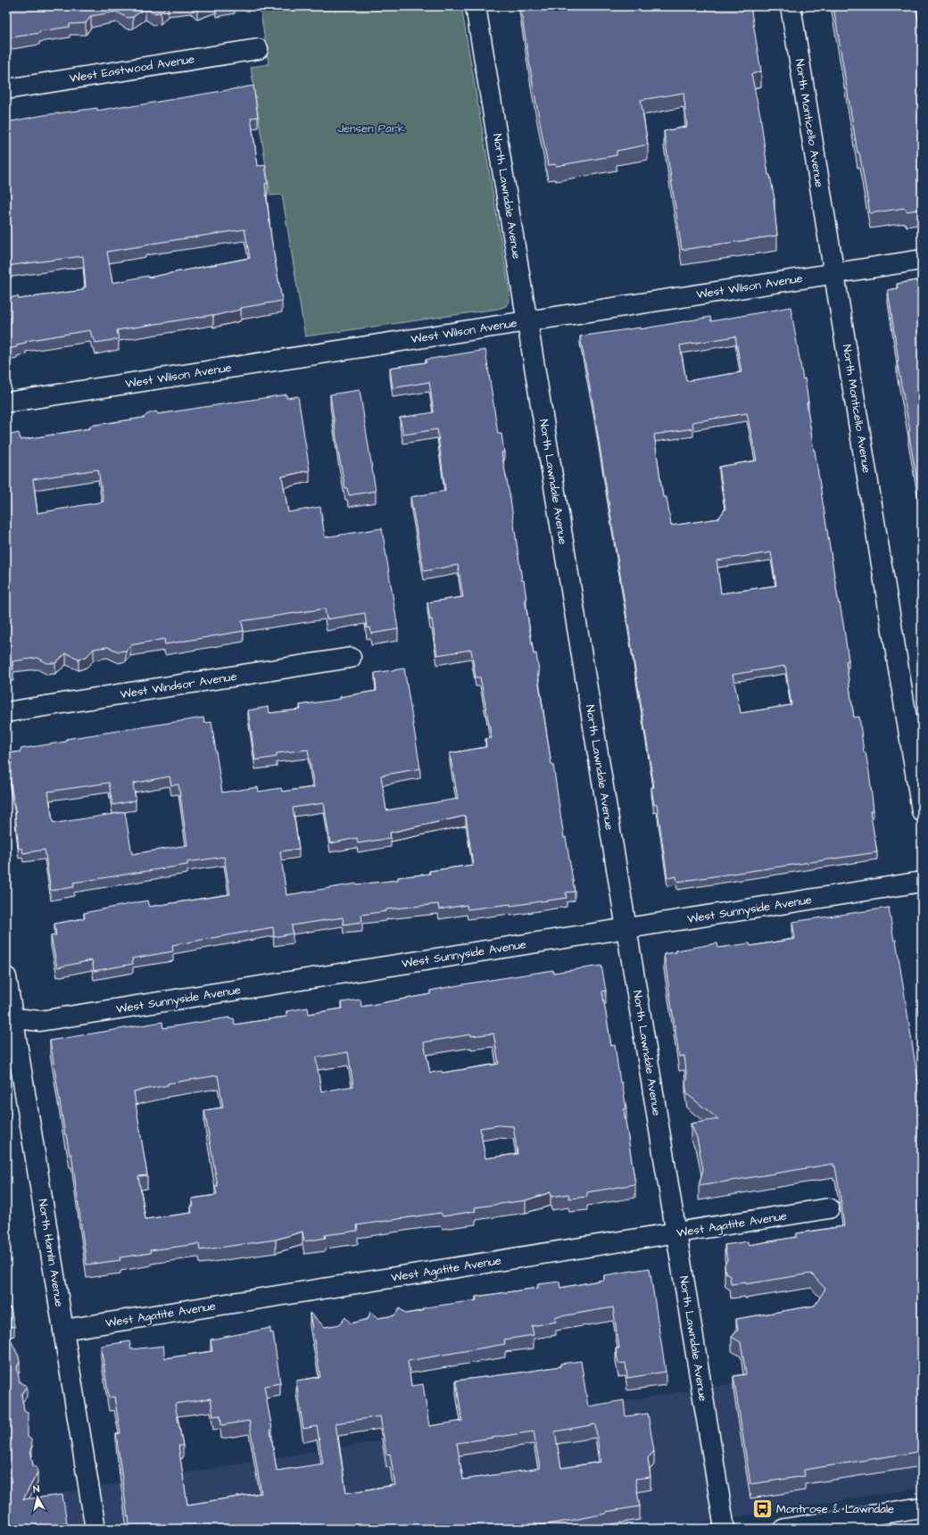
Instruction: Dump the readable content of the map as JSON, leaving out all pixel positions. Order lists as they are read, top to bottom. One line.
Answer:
{"streets":{"street":["West Eastwood Avenue","North Monticello Avenue","North Lawndale Avenue","West Wilson Avenue","West Windsor Avenue","West Sunnyside Avenue","West Agatite Avenue","North Hamlin Avenue"]},"crossings":[["North Monticello Avenue","West Wilson Avenue"],["North Lawndale Avenue","West Wilson Avenue"],["North Lawndale Avenue","West Sunnyside Avenue"],["North Lawndale Avenue","West Agatite Avenue"],["West Sunnyside Avenue","North Hamlin Avenue"],["West Agatite Avenue","North Hamlin Avenue"]],"parks":["Jensen Park"],"places":{"bus stop":["Montrose & Lawndale"]},"north":"top"}
